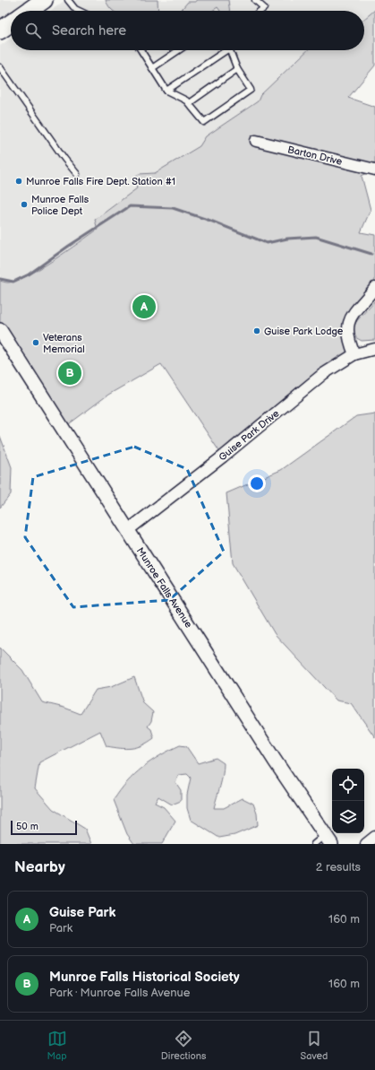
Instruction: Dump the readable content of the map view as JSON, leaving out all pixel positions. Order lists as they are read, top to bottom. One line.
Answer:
{"streets":{"street":["Barton Drive","Guise Park Drive","Munroe Falls Avenue"]},"crossings":[["Guise Park Drive","Munroe Falls Avenue"]],"places":["Munroe Falls Fire Dept. Station #1","Munroe Falls Police Dept","Guise Park Lodge","Veterans Memorial"],"scale_bar":"50 m","page":{"search":"Search here","pins":["A","B"],"scale":"50 m","heading":["Nearby","2 results"],"list":[{"mark":"A","name":"Guise Park","note":"Park","value":"160 m"},{"mark":"B","name":"Munroe Falls Historical Society","note":"Park · Munroe Falls Avenue","value":"160 m"}],"nav":["Map","Directions","Saved"]}}
